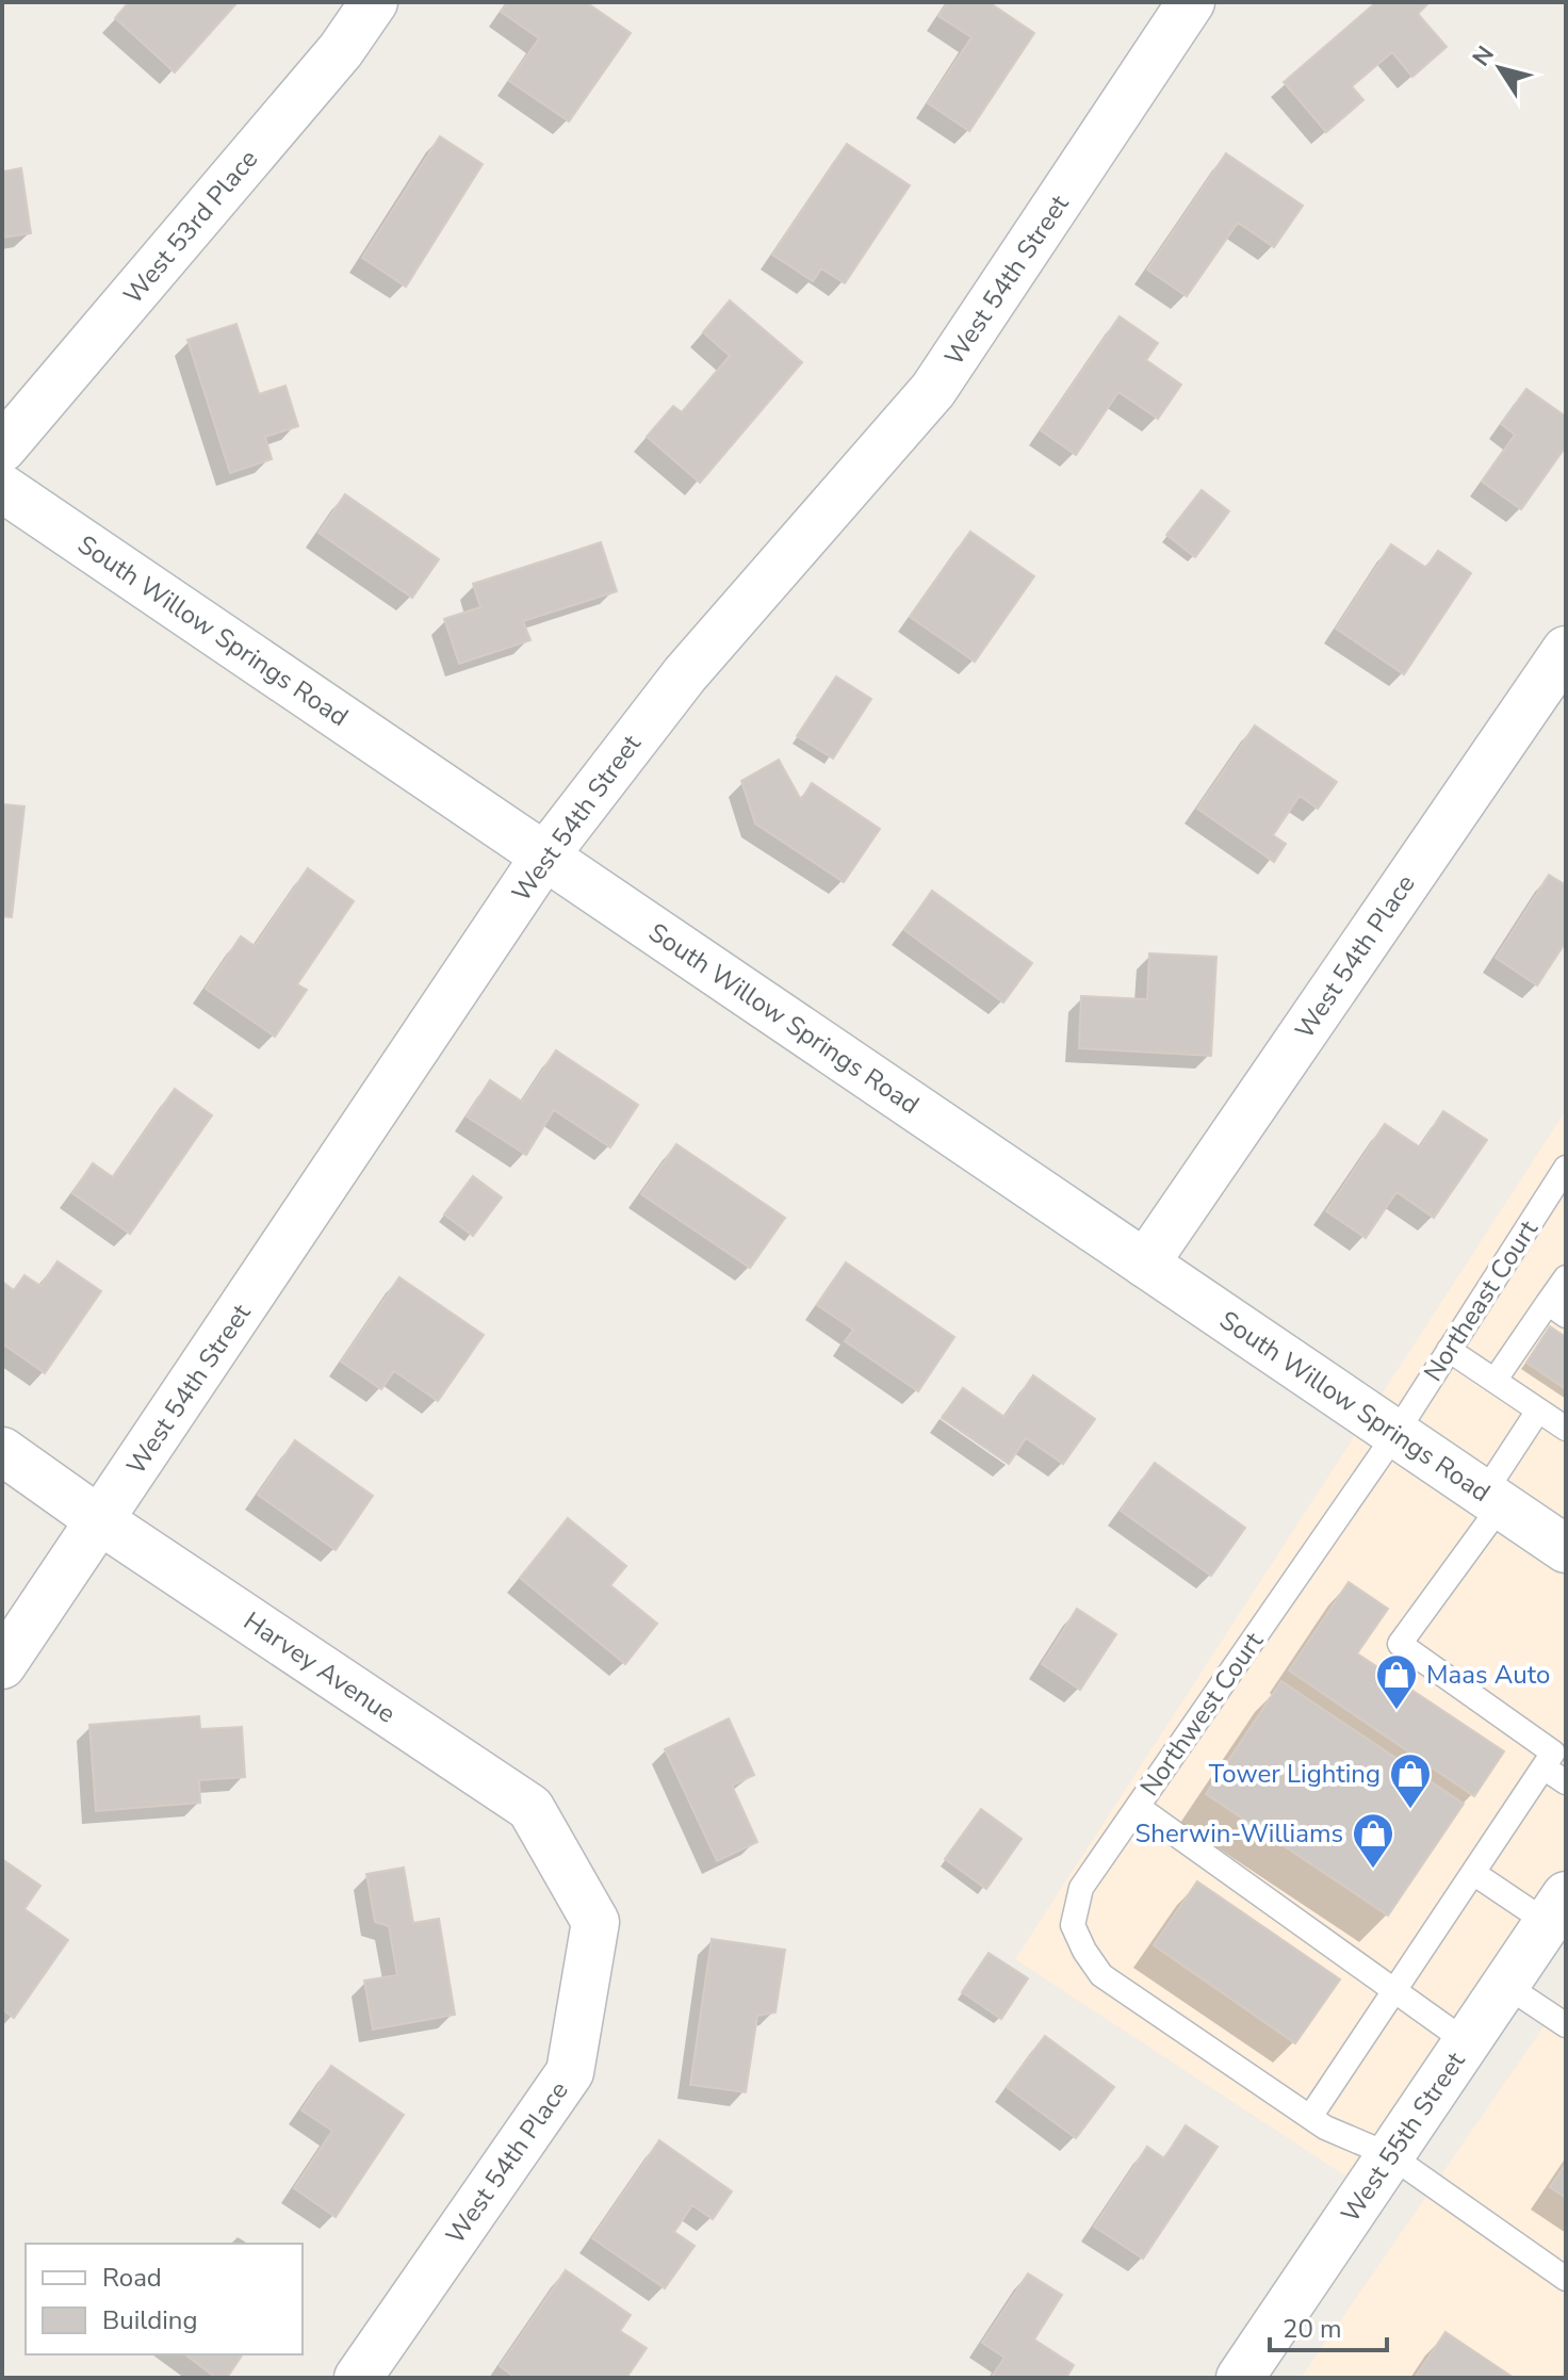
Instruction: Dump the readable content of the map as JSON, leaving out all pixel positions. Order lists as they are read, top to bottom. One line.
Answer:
{"streets":{"street":["West 53rd Place","West 54th Street","South Willow Springs Road","West 54th Place","Harvey Avenue","West 55th Street"],"lane":["Northeast Court","Northwest Court"]},"crossings":[["West 54th Street","South Willow Springs Road"],["West 54th Street","Harvey Avenue"],["South Willow Springs Road","West 54th Place"],["South Willow Springs Road","Northeast Court"],["South Willow Springs Road","Northwest Court"],["West 54th Place","Harvey Avenue"],["Northeast Court","Northwest Court"],["Northwest Court","West 55th Street"]],"places":{"shop":["Maas Auto","Tower Lighting","Sherwin-Williams"]},"legend":["Road","Building"],"scale_bar":"20 m","north":"top left"}
